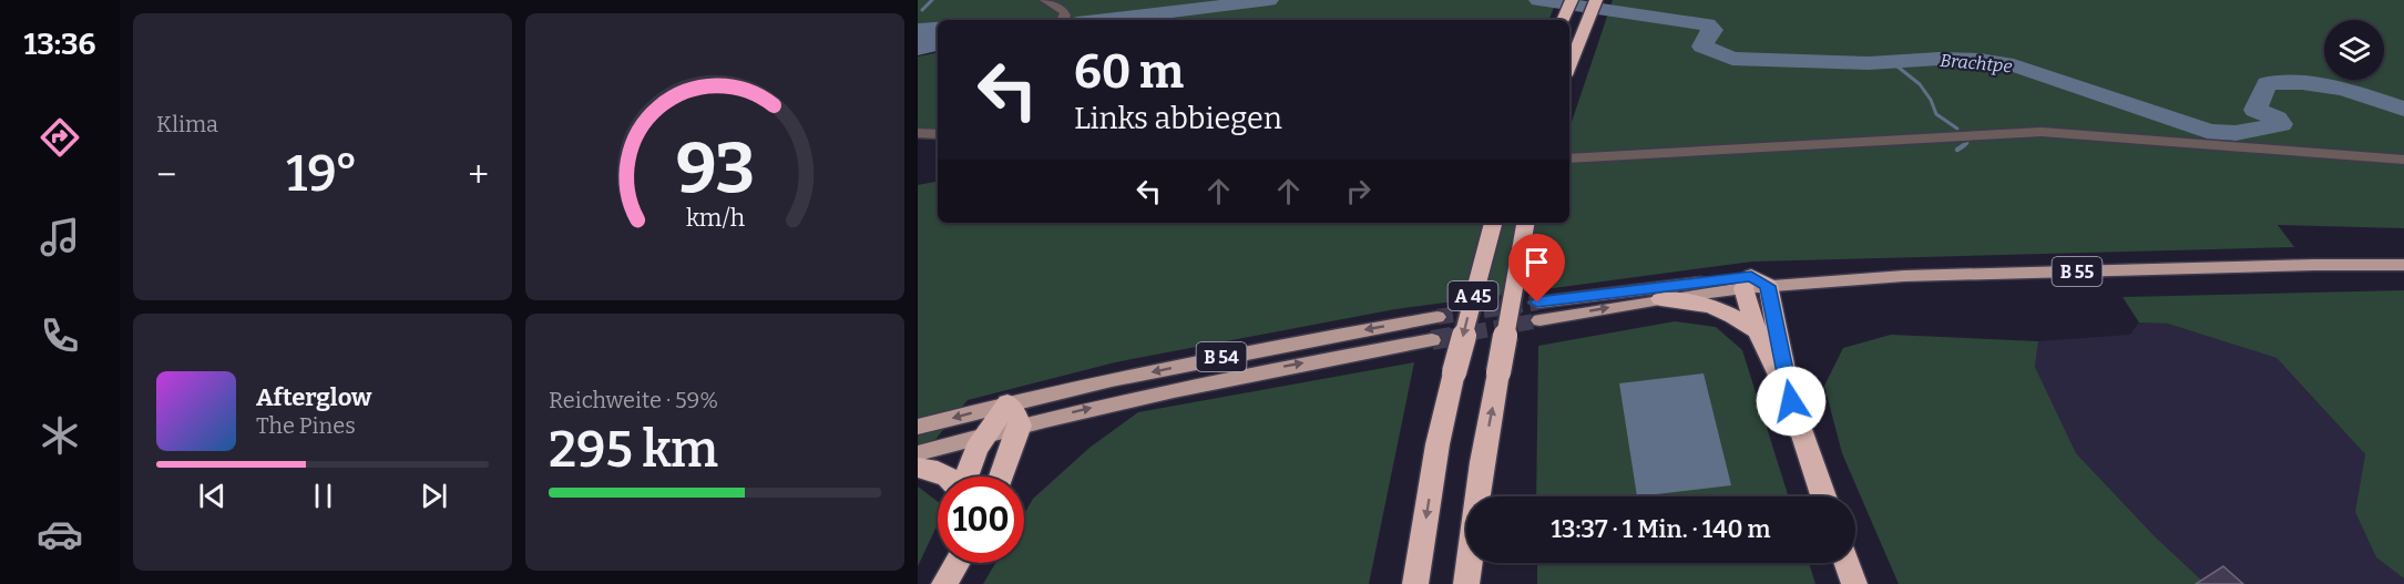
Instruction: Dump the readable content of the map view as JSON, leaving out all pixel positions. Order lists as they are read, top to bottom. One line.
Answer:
{"streets":{"highway":["A 45"],"main road":["B 55","B 54"]},"water":["Brachtpe"],"page":{"tabs":"13:36","tile":["Klima",["Reichweite · 59%","295 km"]],"turn":["60 m","Links abbiegen"],"heat":["−","19°","+"],"song":["Afterglow","The Pines"],"limit":"100","trip":"13:37 · 1 Min. · 140 m","gauge":["93","km/h"]}}
